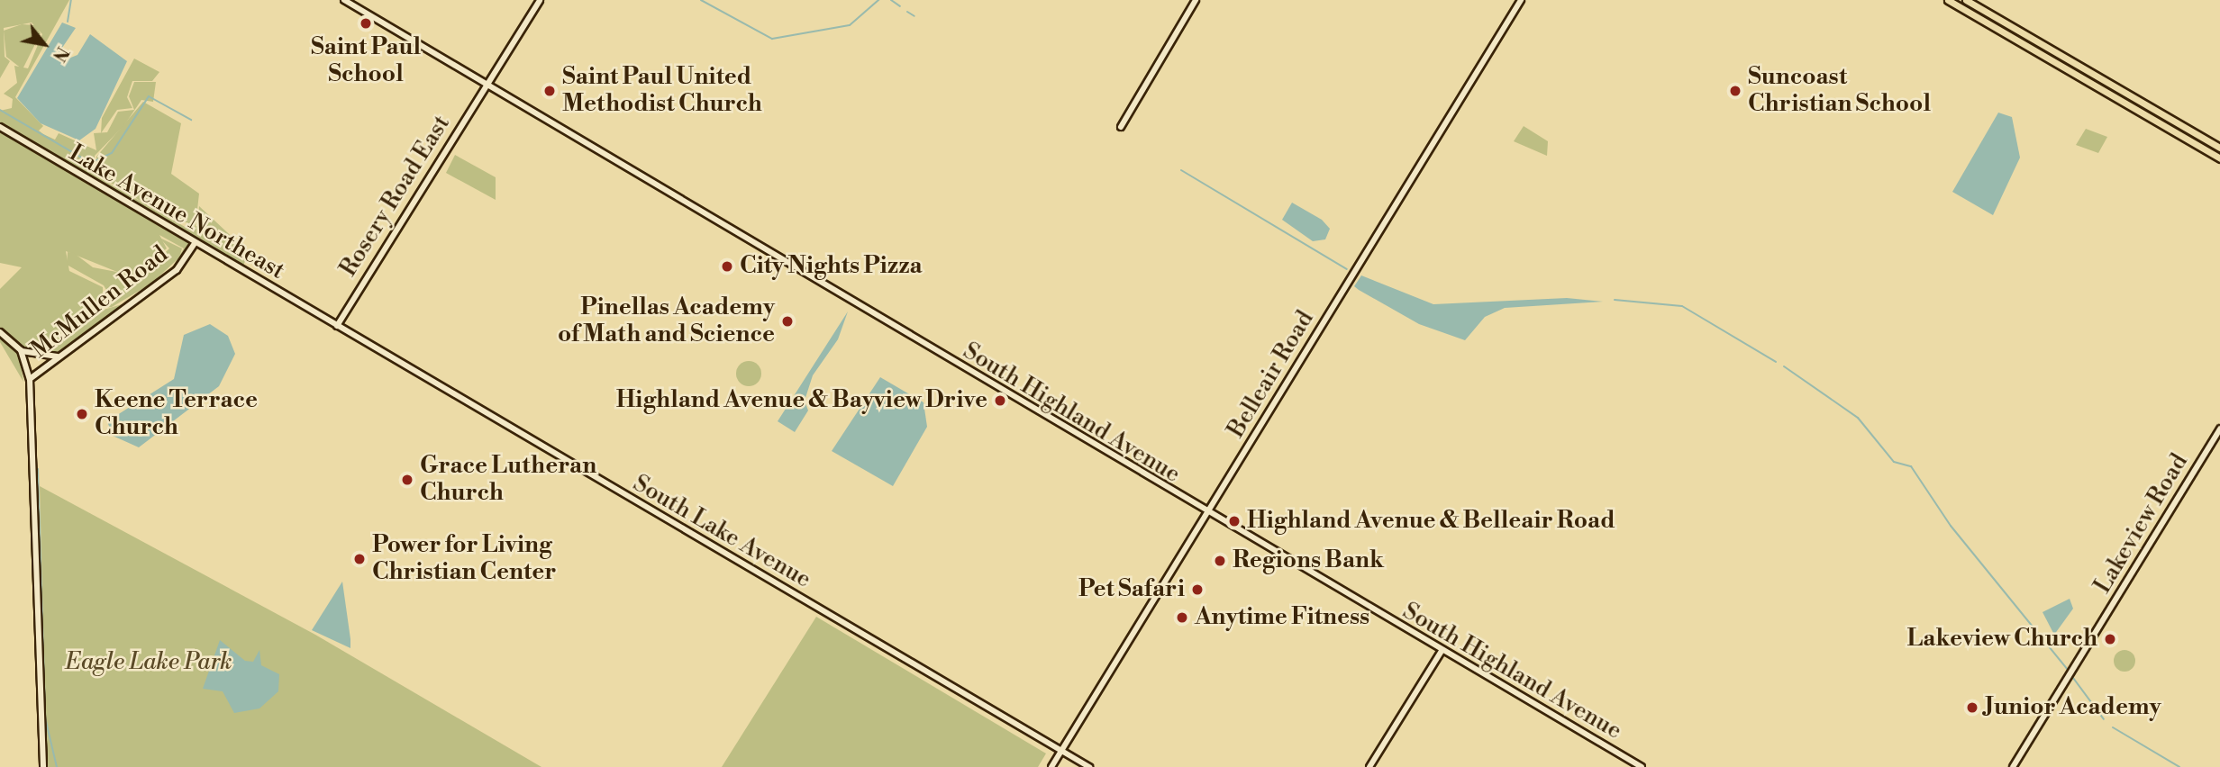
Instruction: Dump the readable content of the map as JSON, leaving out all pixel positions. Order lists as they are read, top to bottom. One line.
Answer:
{"streets":{"street":["Rosery Road East","Lake Avenue Northeast","McMullen Road","Belleair Road","South Highland Avenue","Lakeview Road","South Lake Avenue"]},"crossings":[["Rosery Road East","Lake Avenue Northeast"],["Rosery Road East","South Highland Avenue"],["Rosery Road East","South Lake Avenue"],["Lake Avenue Northeast","McMullen Road"],["Lake Avenue Northeast","South Lake Avenue"],["Belleair Road","South Highland Avenue"],["Belleair Road","South Lake Avenue"]],"parks":["Eagle Lake Park"],"places":["Saint Paul School","Saint Paul United Methodist Church","Suncoast Christian School","City Nights Pizza","Pinellas Academy of Math and Science","Highland Avenue & Bayview Drive","Keene Terrace Church","Grace Lutheran Church","Highland Avenue & Belleair Road","Power for Living Christian Center","Regions Bank","Pet Safari","Anytime Fitness","Lakeview Church","Junior Academy"],"north":"bottom right"}
